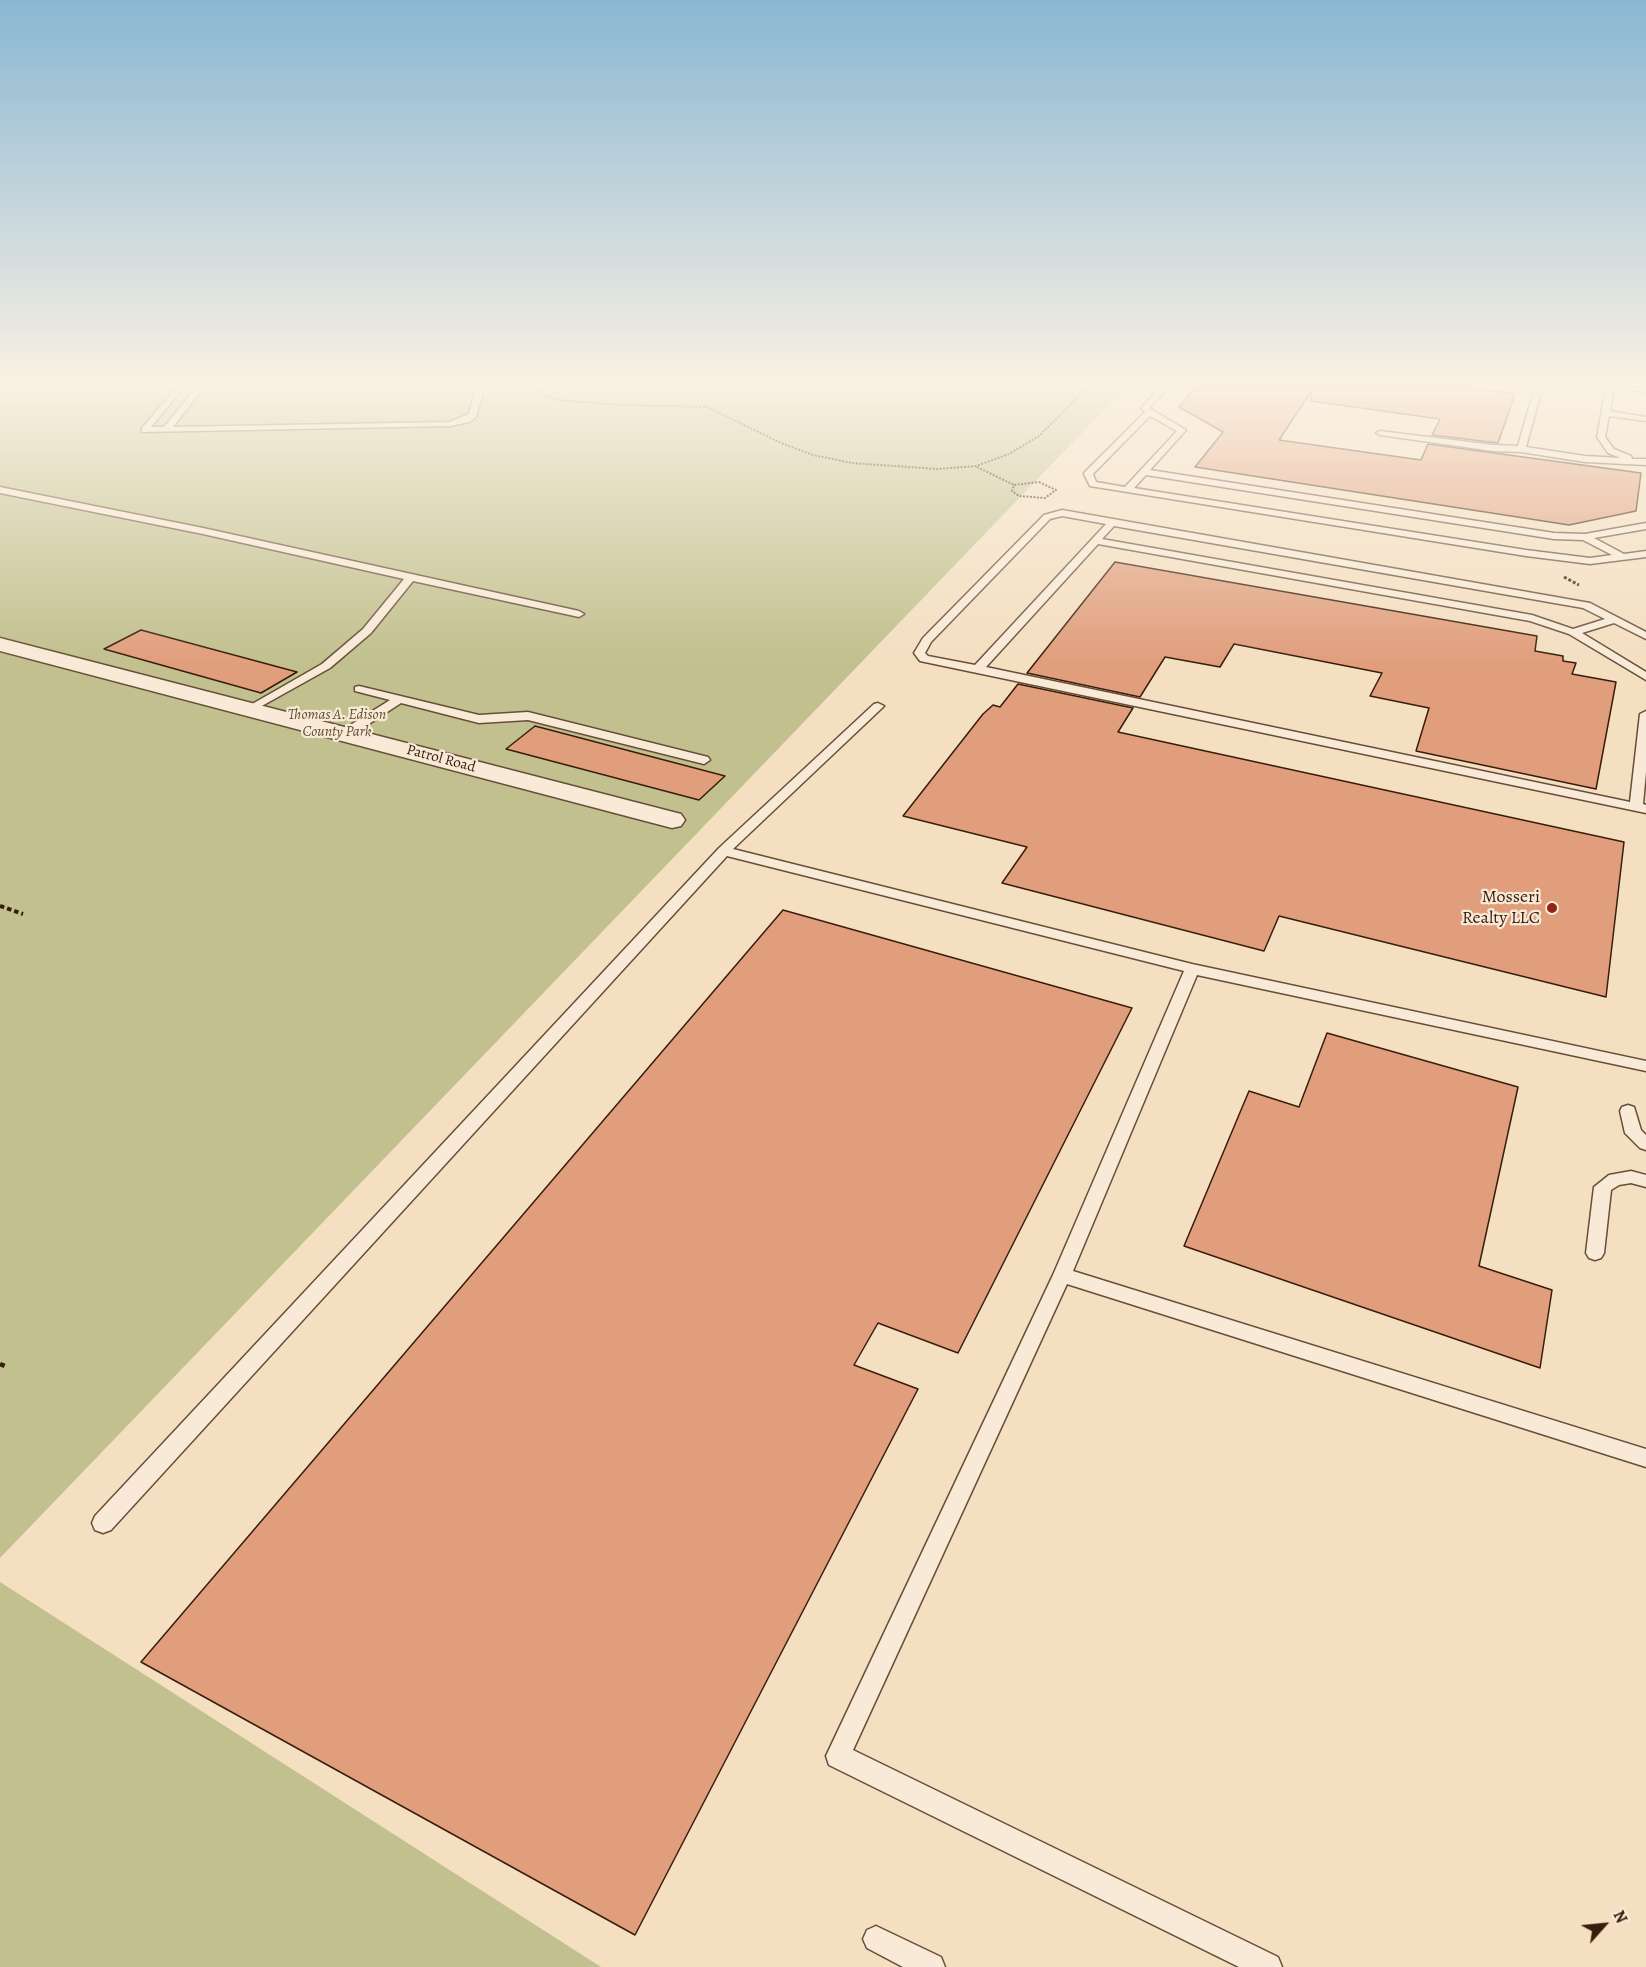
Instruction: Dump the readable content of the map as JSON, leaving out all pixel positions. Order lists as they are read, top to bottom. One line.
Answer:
{"streets":{"street":["Patrol Road"]},"parks":["Thomas A. Edison County Park"],"places":["Mosseri Realty LLC"],"north":"top right"}
